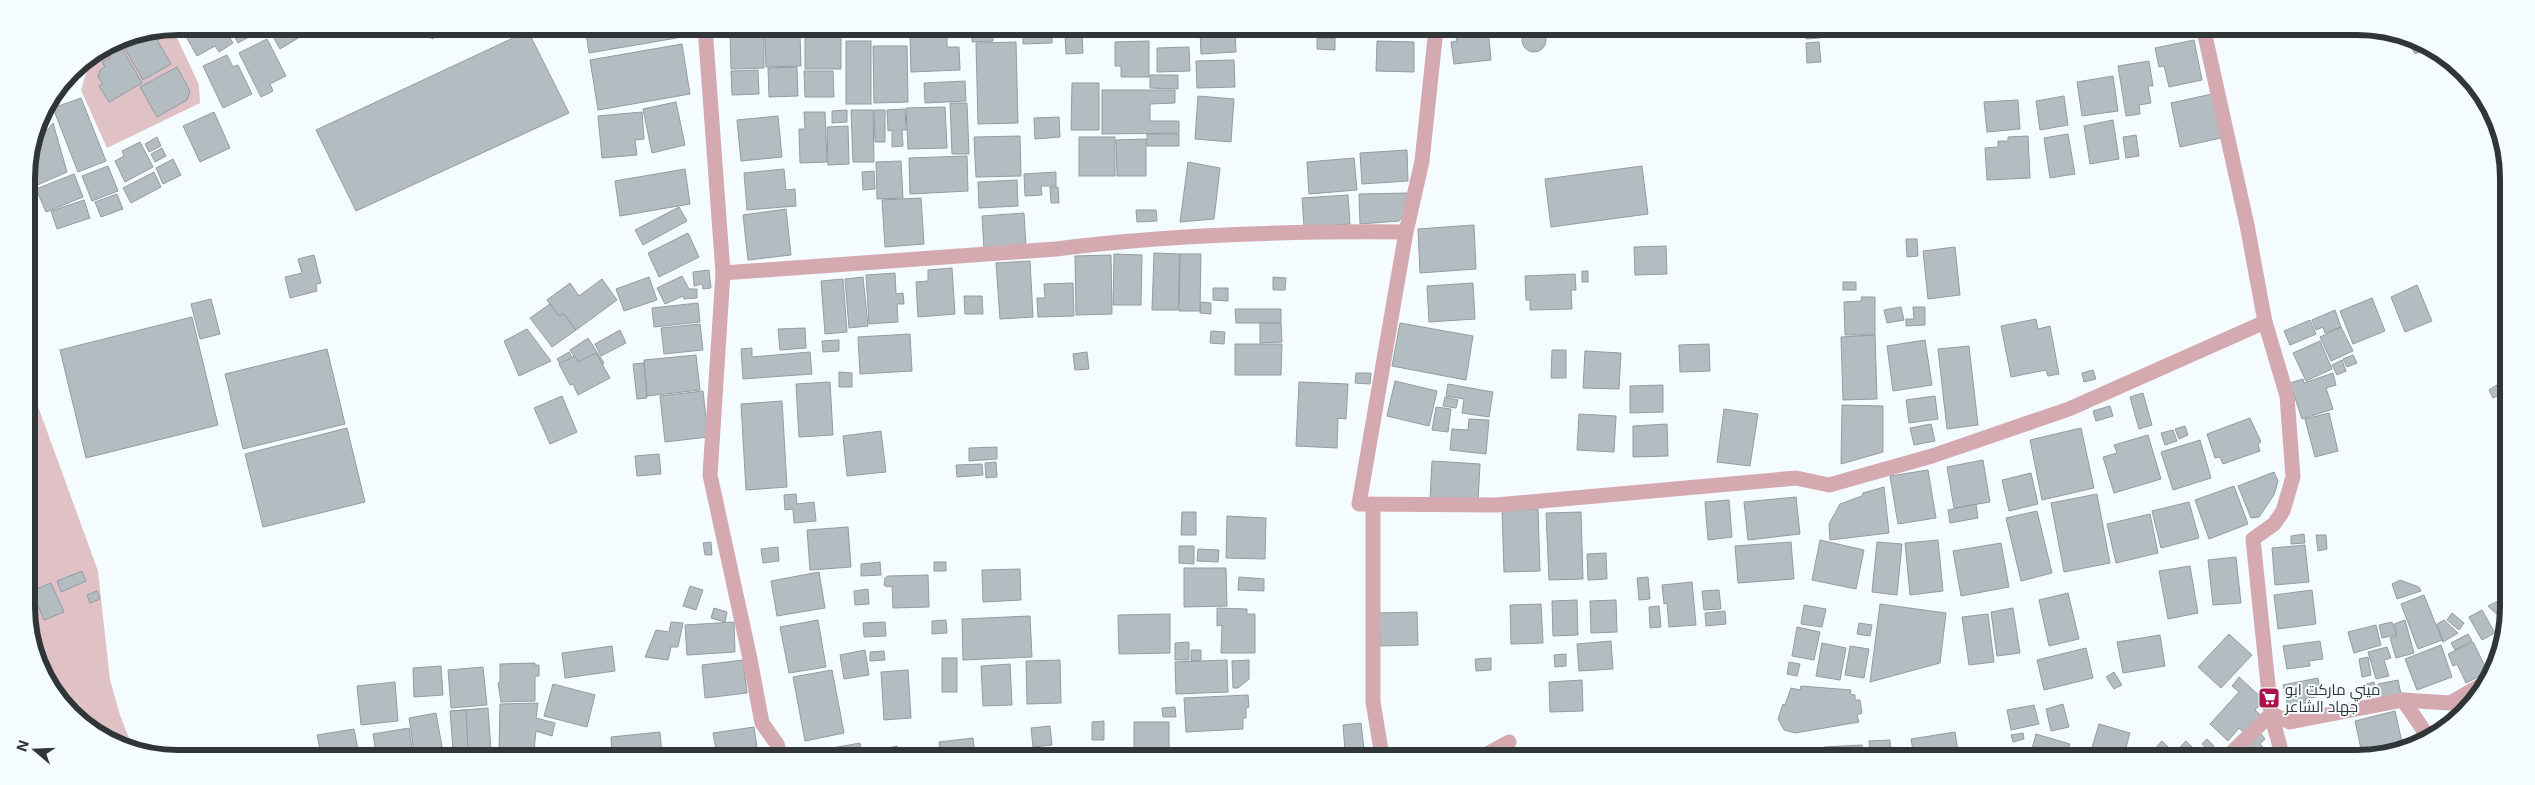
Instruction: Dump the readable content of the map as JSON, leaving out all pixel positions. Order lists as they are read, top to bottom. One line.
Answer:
{"places":{"supermarket":["ميني ماركت ابو جهاد الشاعر"]},"north":"left"}
